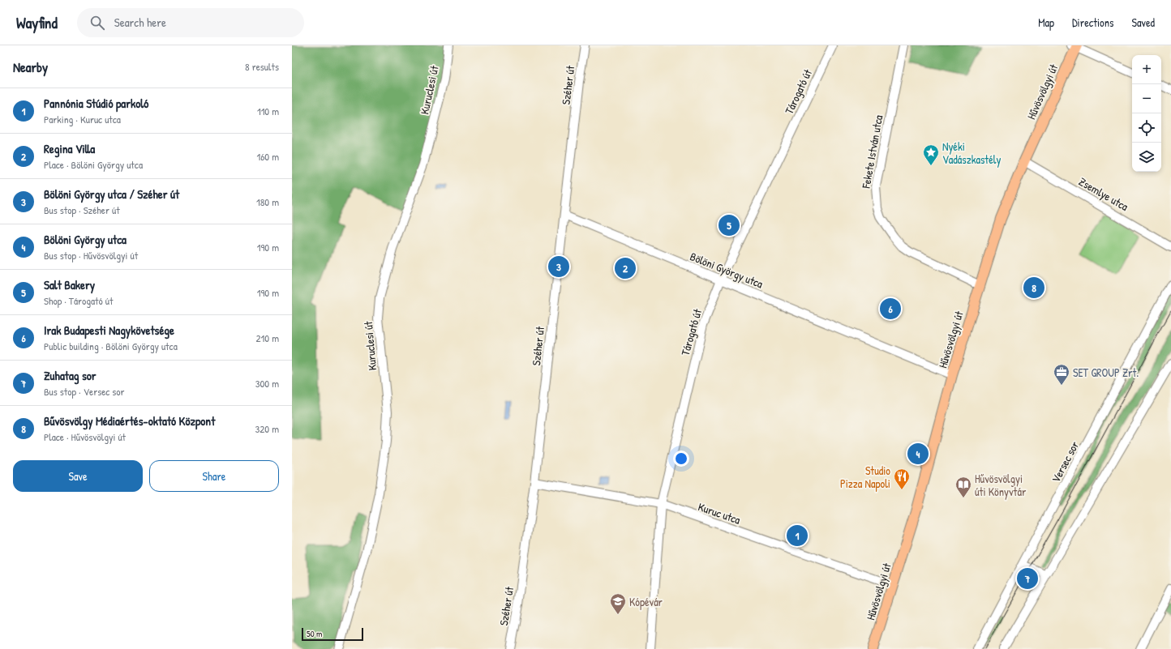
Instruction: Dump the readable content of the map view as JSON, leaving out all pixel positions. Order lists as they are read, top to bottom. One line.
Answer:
{"streets":{"main road":["Hűvösvölgyi út"],"street":["Széher út","Kuruclesi út","Tárogató út","Fekete István utca","Zsemlye utca","Bölöni György utca","Versec sor","Kuruc utca"]},"crossings":[["Széher út","Bölöni György utca"],["Széher út","Kuruc utca"],["Tárogató út","Bölöni György utca"],["Tárogató út","Kuruc utca"],["Hűvösvölgyi út","Fekete István utca"],["Hűvösvölgyi út","Zsemlye utca"],["Hűvösvölgyi út","Bölöni György utca"],["Hűvösvölgyi út","Kuruc utca"]],"places":{"place":["Nyéki Vadászkastély"],"office":["SET GROUP Zrt."],"restaurant":["Studio Pizza Napoli"],"library":["Hűvösvölgyi úti Könyvtár"],"school or university":["Kópévár"]},"scale_bar":"50 m","page":{"header":"Wayfind","search":"Search here","nav":["Map","Directions","Saved"],"heading":["Nearby","8 results"],"map_buttons":["+","−"],"list":[{"mark":"1","name":"Pannónia Stúdió parkoló","note":"Parking · Kuruc utca","value":"110 m"},{"mark":"2","name":"Regina Villa","note":"Place · Bölöni György utca","value":"160 m"},{"mark":"3","name":"Bölöni György utca / Széher út","note":"Bus stop · Széher út","value":"180 m"},{"mark":"4","name":"Bölöni György utca","note":"Bus stop · Hűvösvölgyi út","value":"190 m"},{"mark":"5","name":"Salt Bakery","note":"Shop · Tárogató út","value":"190 m"},{"mark":"6","name":"Irak Budapesti Nagykövetsége","note":"Public building · Bölöni György utca","value":"210 m"},{"mark":"7","name":"Zuhatag sor","note":"Bus stop · Versec sor","value":"300 m"},{"mark":"8","name":"Bűvösvölgy Médiaértés-oktató Központ","note":"Place · Hűvösvölgyi út","value":"320 m"}],"pins":["5","3","2","8","6","4","1","7"],"buttons":["Save","Share"],"scale":"50 m"}}
